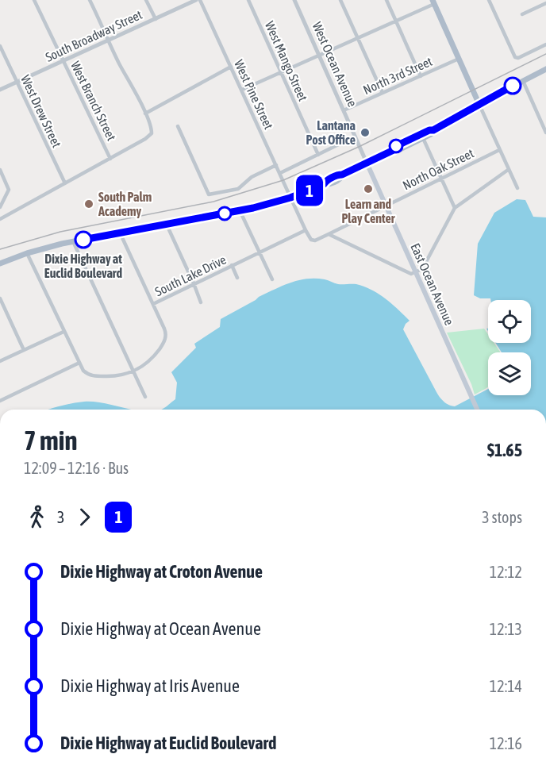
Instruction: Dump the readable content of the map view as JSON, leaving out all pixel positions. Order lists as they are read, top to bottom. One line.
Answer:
{"streets":{"main road":["East Ocean Avenue"],"street":["South Broadway Street","West Mango Street","West Ocean Avenue","North 3rd Street","West Pine Street","West Branch Street","West Drew Street","North Oak Street","South Lake Drive"]},"crossings":[["South Broadway Street","West Branch Street"],["South Broadway Street","West Drew Street"],["West Ocean Avenue","North 3rd Street"],["West Ocean Avenue","East Ocean Avenue"],["West Pine Street","North Oak Street"],["West Pine Street","South Lake Drive"],["North Oak Street","South Lake Drive"],["North Oak Street","East Ocean Avenue"]],"places":["Lantana Post Office","Learn and Play Center","South Palm Academy","Dixie Highway at Euclid Boulevard"],"lines":["bus line 1"],"page":{"on_map":"1","heading":["7 min","12:09 – 12:16 · Bus","$1.65"],"legs":["3","1","3 stops"],"list":[{"name":"Dixie Highway at Croton Avenue","value":"12:12"},{"name":"Dixie Highway at Ocean Avenue","value":"12:13"},{"name":"Dixie Highway at Iris Avenue","value":"12:14"},{"name":"Dixie Highway at Euclid Boulevard","value":"12:16"}]}}
